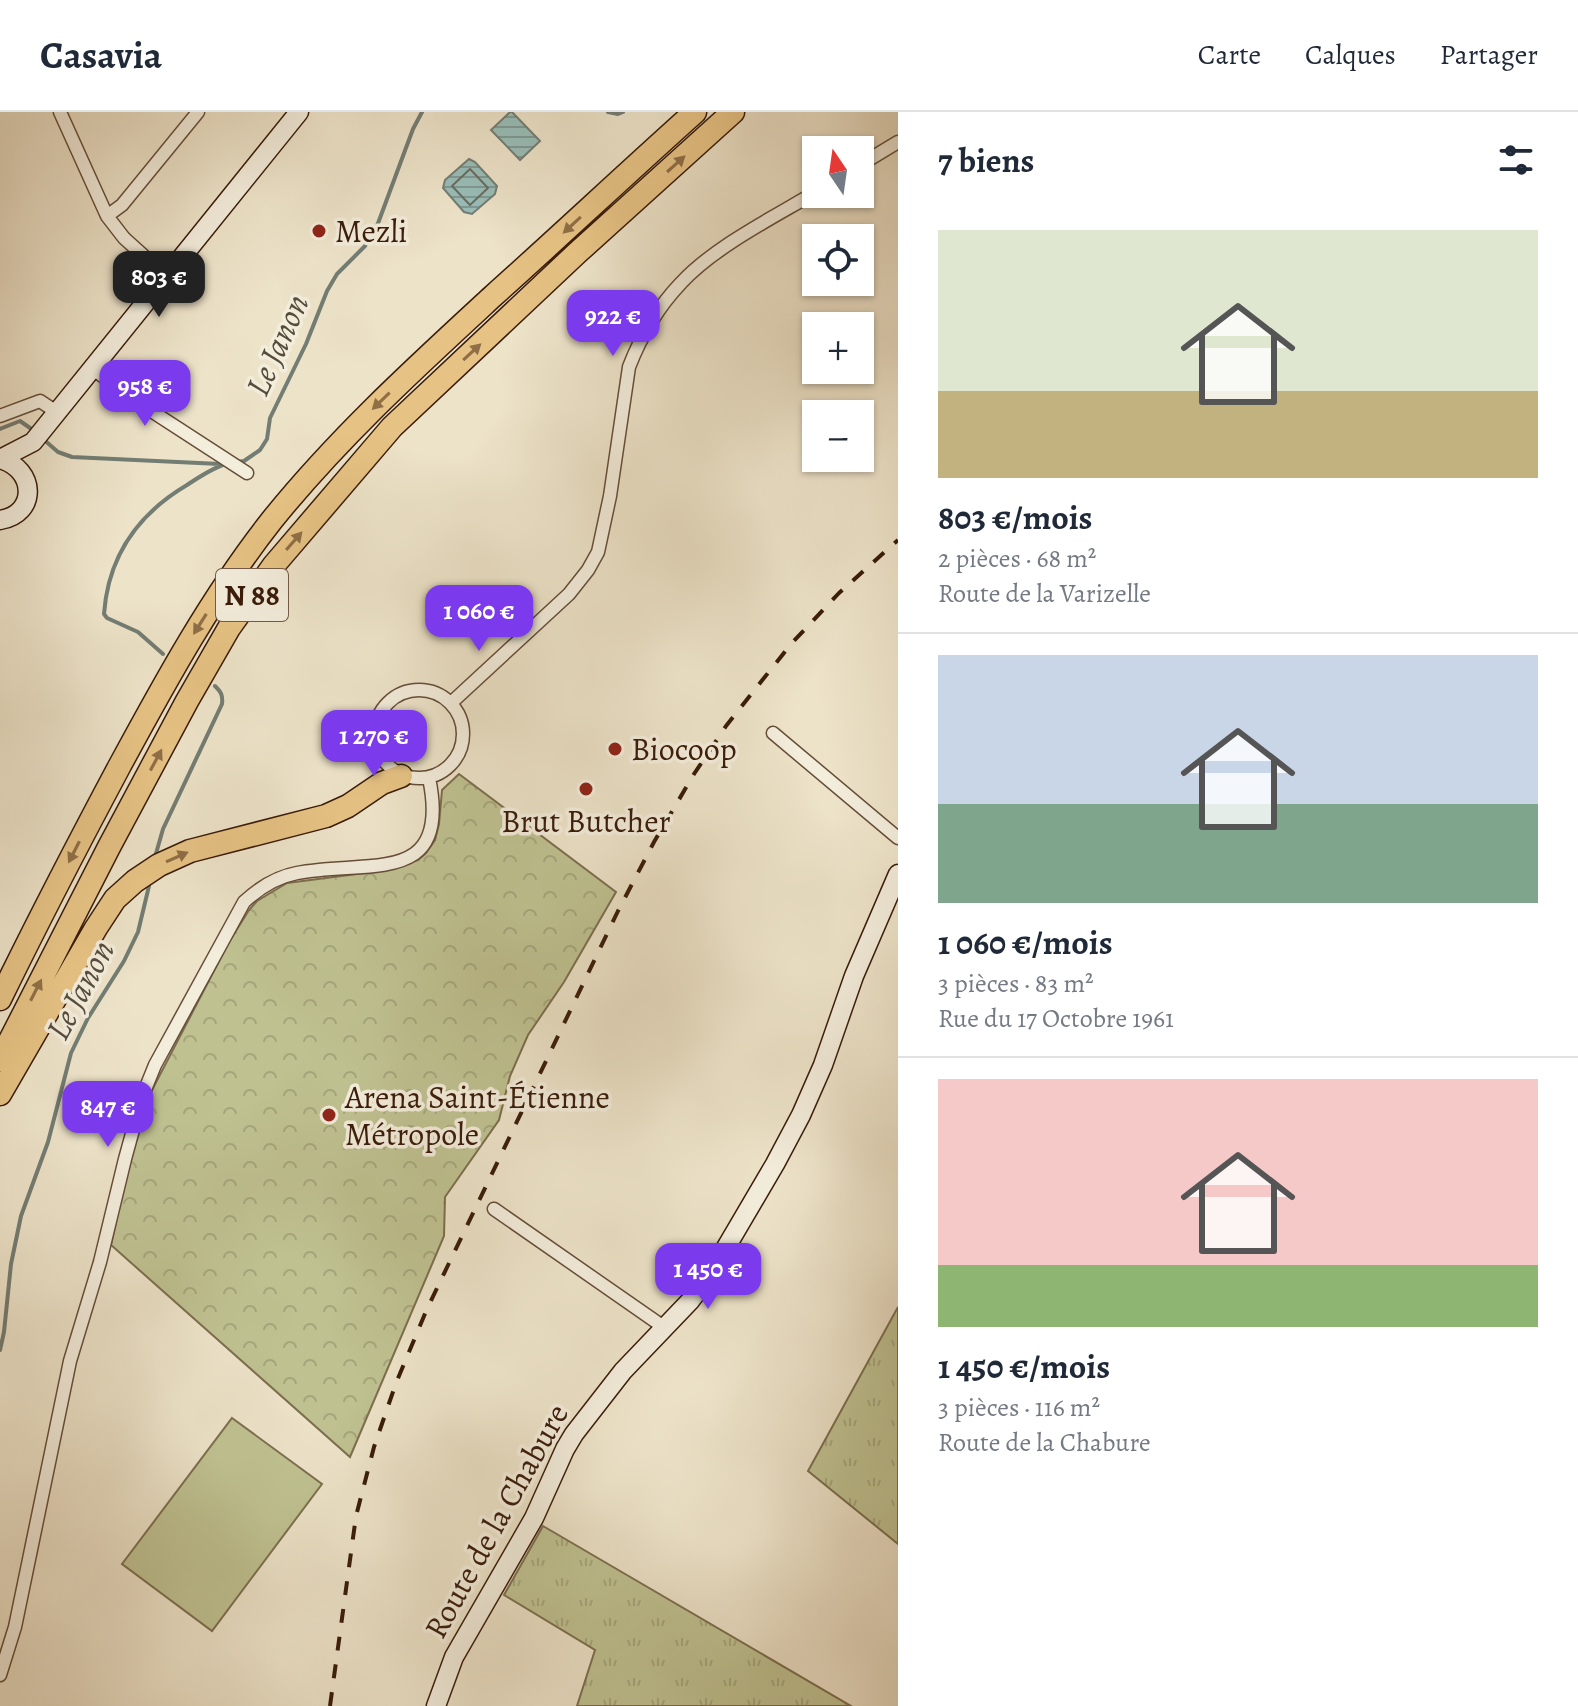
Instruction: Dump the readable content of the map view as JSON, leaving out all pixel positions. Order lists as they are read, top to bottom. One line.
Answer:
{"streets":{"highway":["N 88"],"main road":["Route de la Chabure"]},"water":["Le Janon"],"places":["Mezli","Biocoop","Brut Butcher","Arena Saint-Étienne Métropole"],"north":"top","page":{"header":"Casavia","nav":["Carte","Calques","Partager"],"heading":"7 biens","map_buttons":["+","−"],"list":[{"name":"803 €/mois","note":"2 pièces · 68 m² · Route de la Varizelle"},{"name":"1 060 €/mois","note":"3 pièces · 83 m² · Rue du 17 Octobre 1961"},{"name":"1 450 €/mois","note":"3 pièces · 116 m² · Route de la Chabure"}],"price":["803 €","922 €","958 €","1 060 €","1 270 €","847 €","1 450 €"]}}
